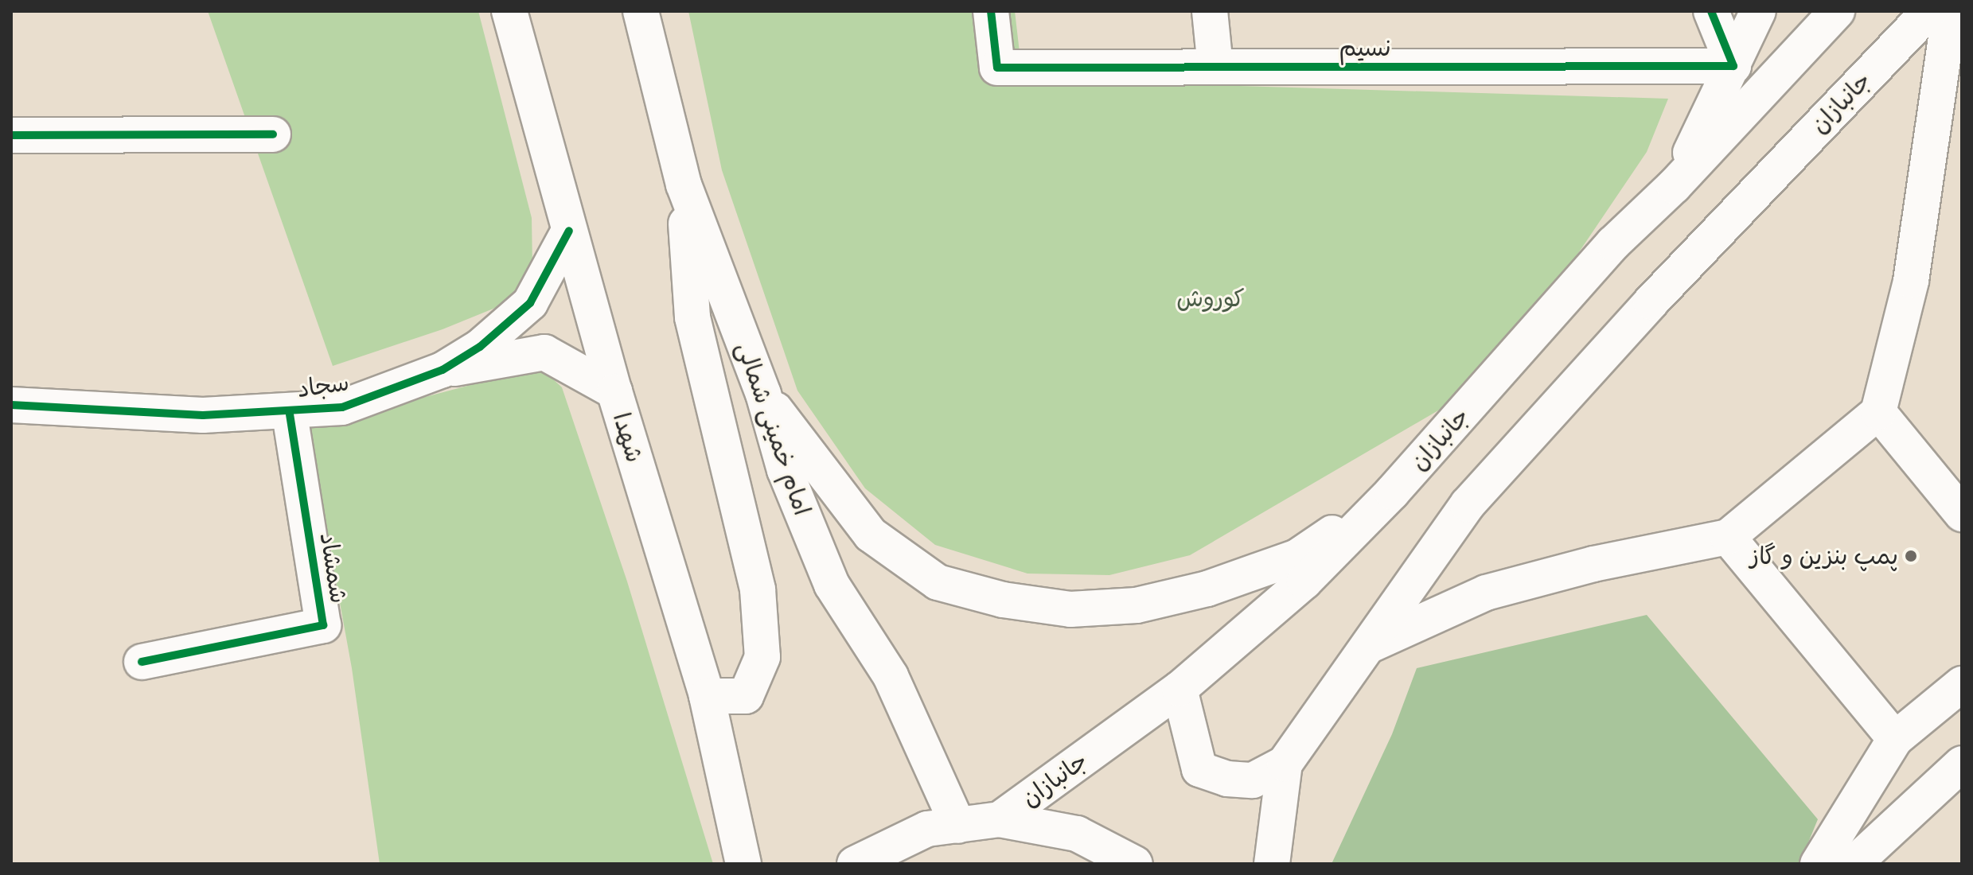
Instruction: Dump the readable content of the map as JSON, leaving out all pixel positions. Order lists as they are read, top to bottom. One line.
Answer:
{"streets":{"main road":["نسیم","جانبازان","سجاد","امام خمینی شمالی","شهدا","شمشاد"]},"crossings":[["سجاد","شهدا"],["سجاد","شمشاد"]],"parks":["کوروش"],"places":["پمپ بنزین و گاز"]}
